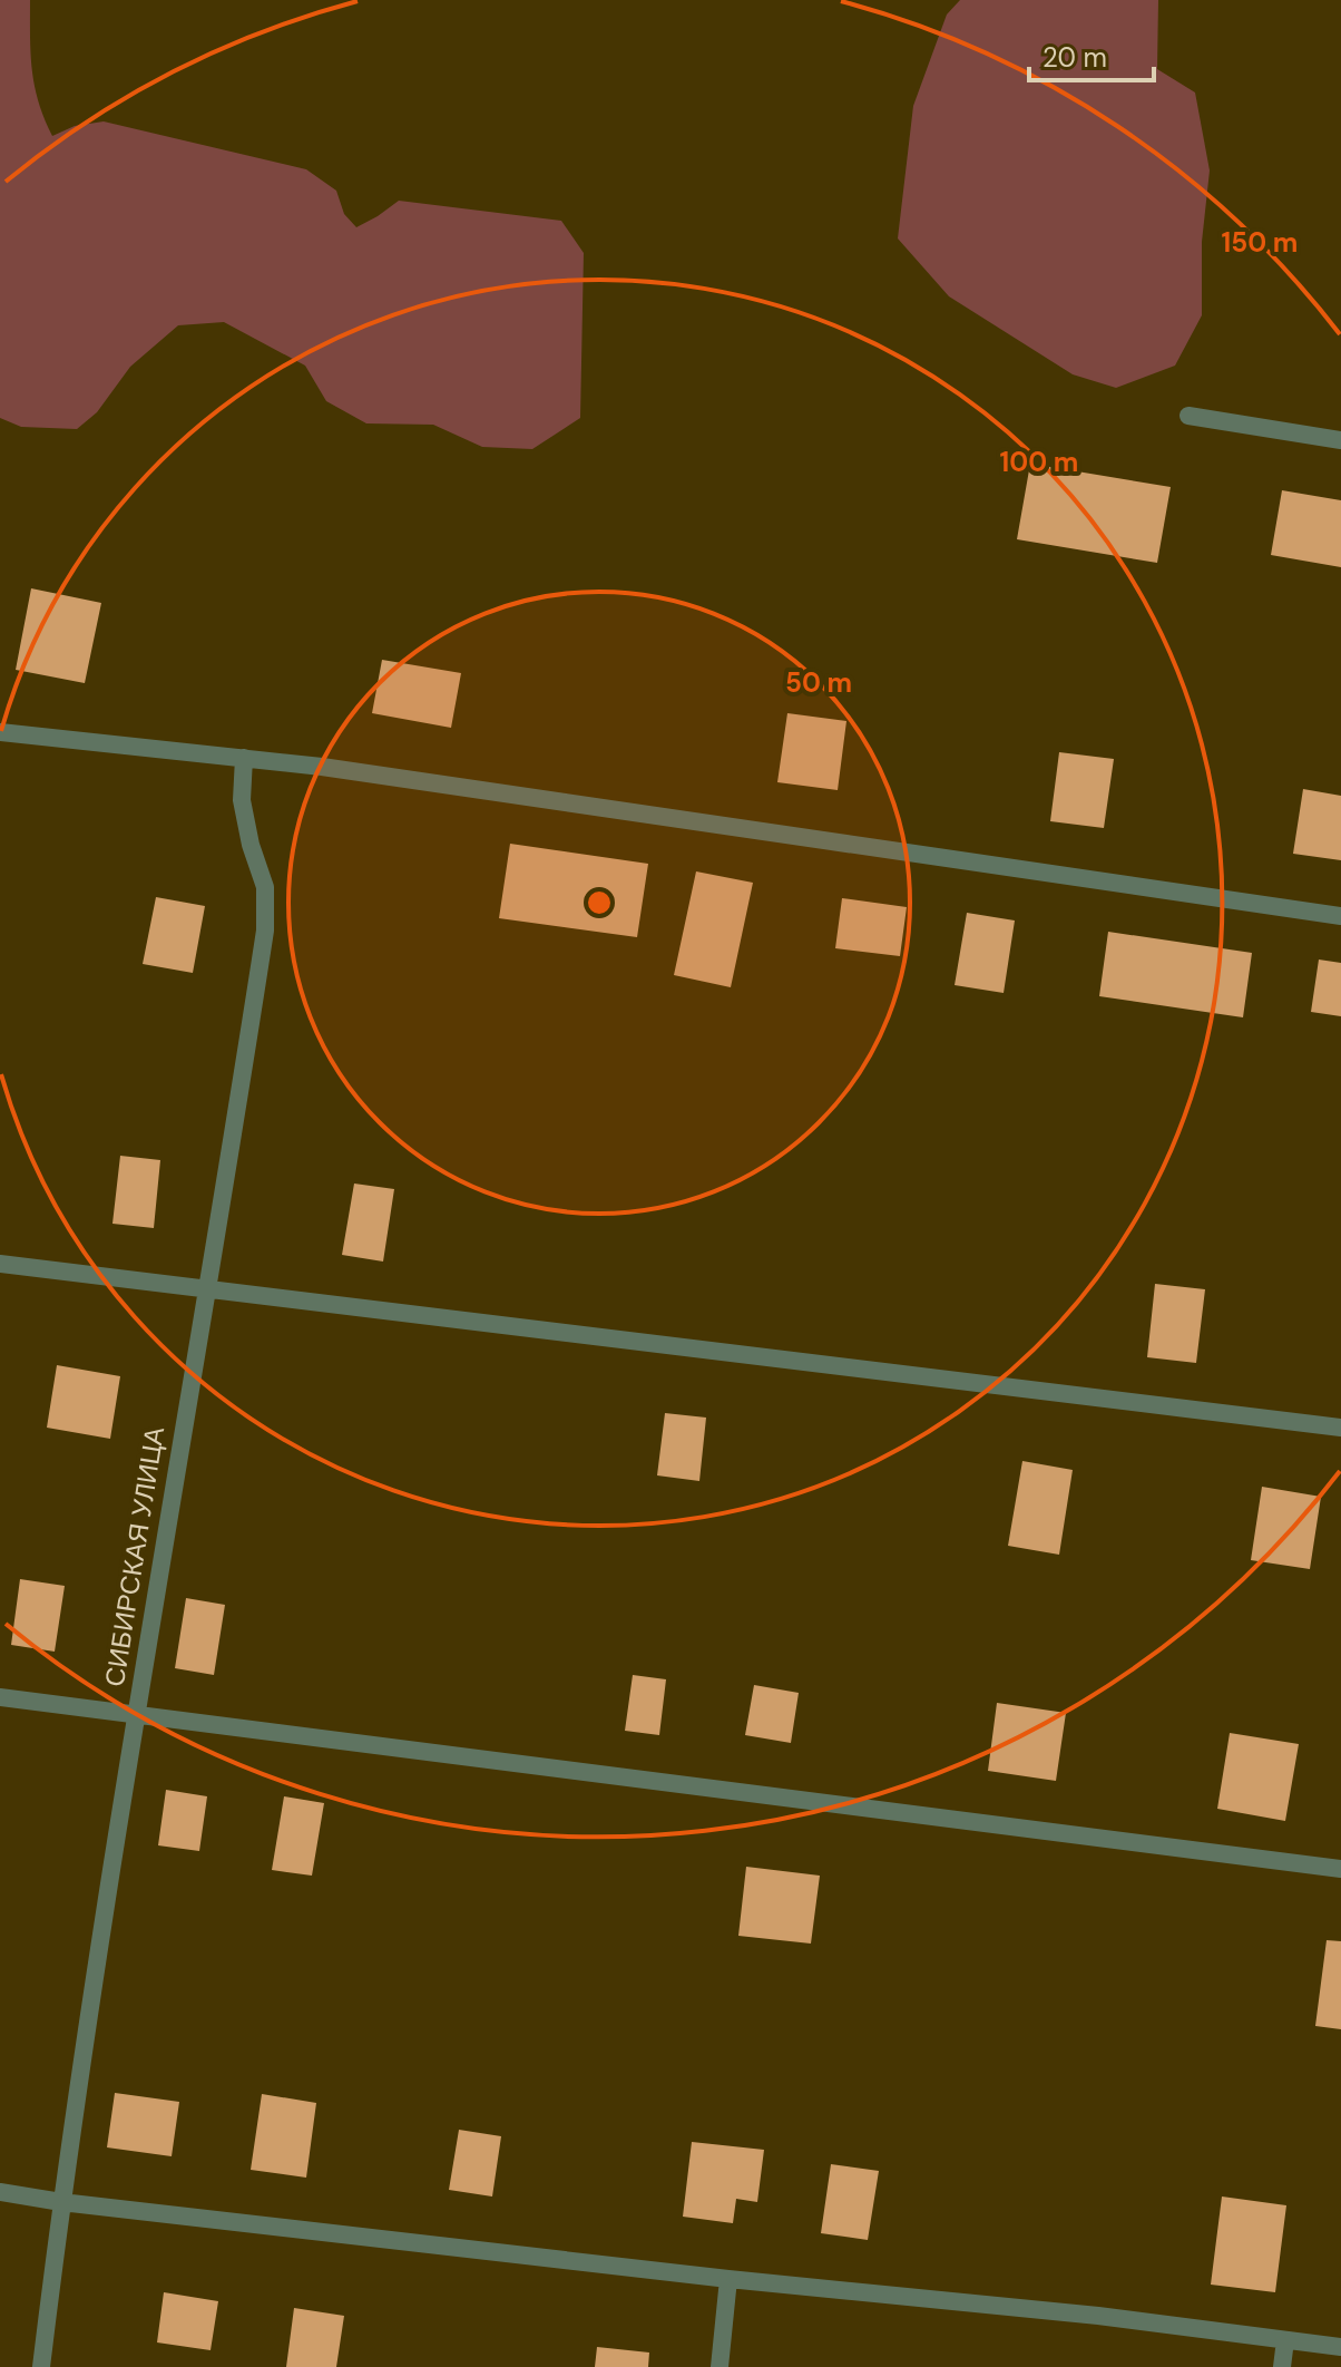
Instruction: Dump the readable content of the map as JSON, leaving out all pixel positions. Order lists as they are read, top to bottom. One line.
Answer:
{"streets":{"street":["СИБИРСКАЯ УЛИЦА"]},"scale_bar":"20 m","rings":["150 m","100 m","50 m"]}
